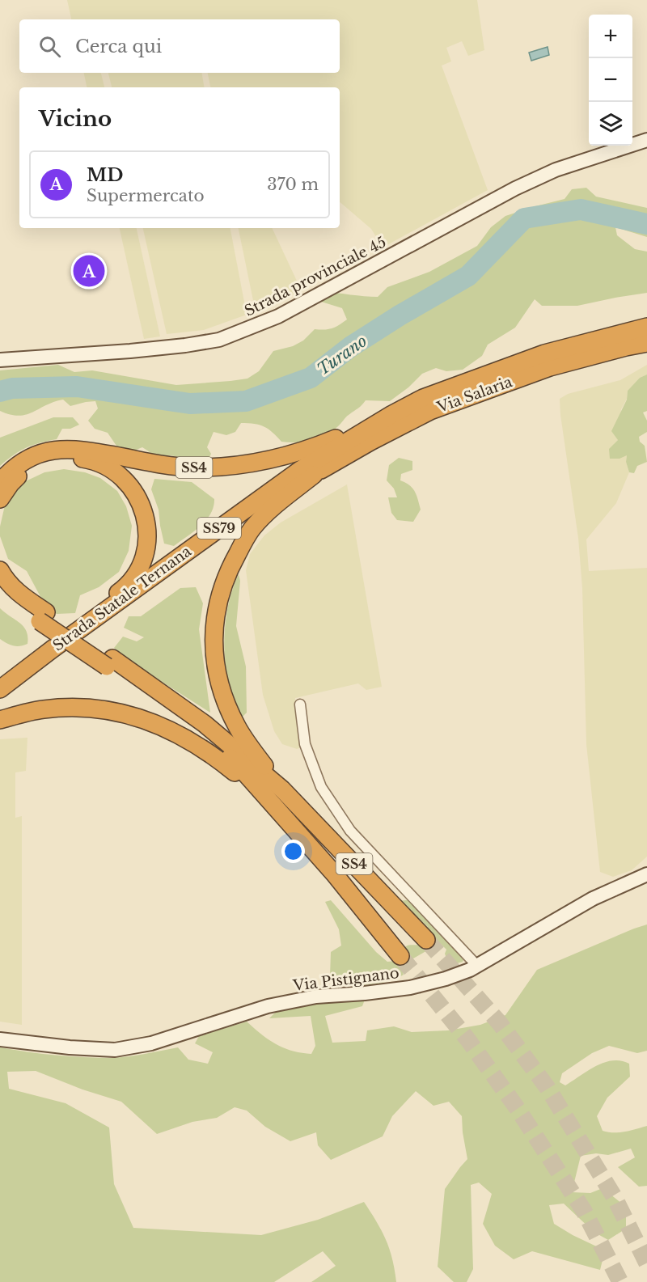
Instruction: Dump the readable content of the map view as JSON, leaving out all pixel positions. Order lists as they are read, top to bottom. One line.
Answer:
{"streets":{"highway":["Via Salaria","SS4","SS79","Strada Statale Ternana"],"main road":["Strada provinciale 45","Via Pistignano"]},"crossings":[["Via Salaria","SS4"],["Via Salaria","Strada Statale Ternana"],["SS4","Strada Statale Ternana"]],"water":["Turano"],"page":{"map_buttons":["+","−"],"search":"Cerca qui","heading":"Vicino","list":[{"mark":"A","name":"MD","note":"Supermercato","value":"370 m"}],"pins":"A"}}
